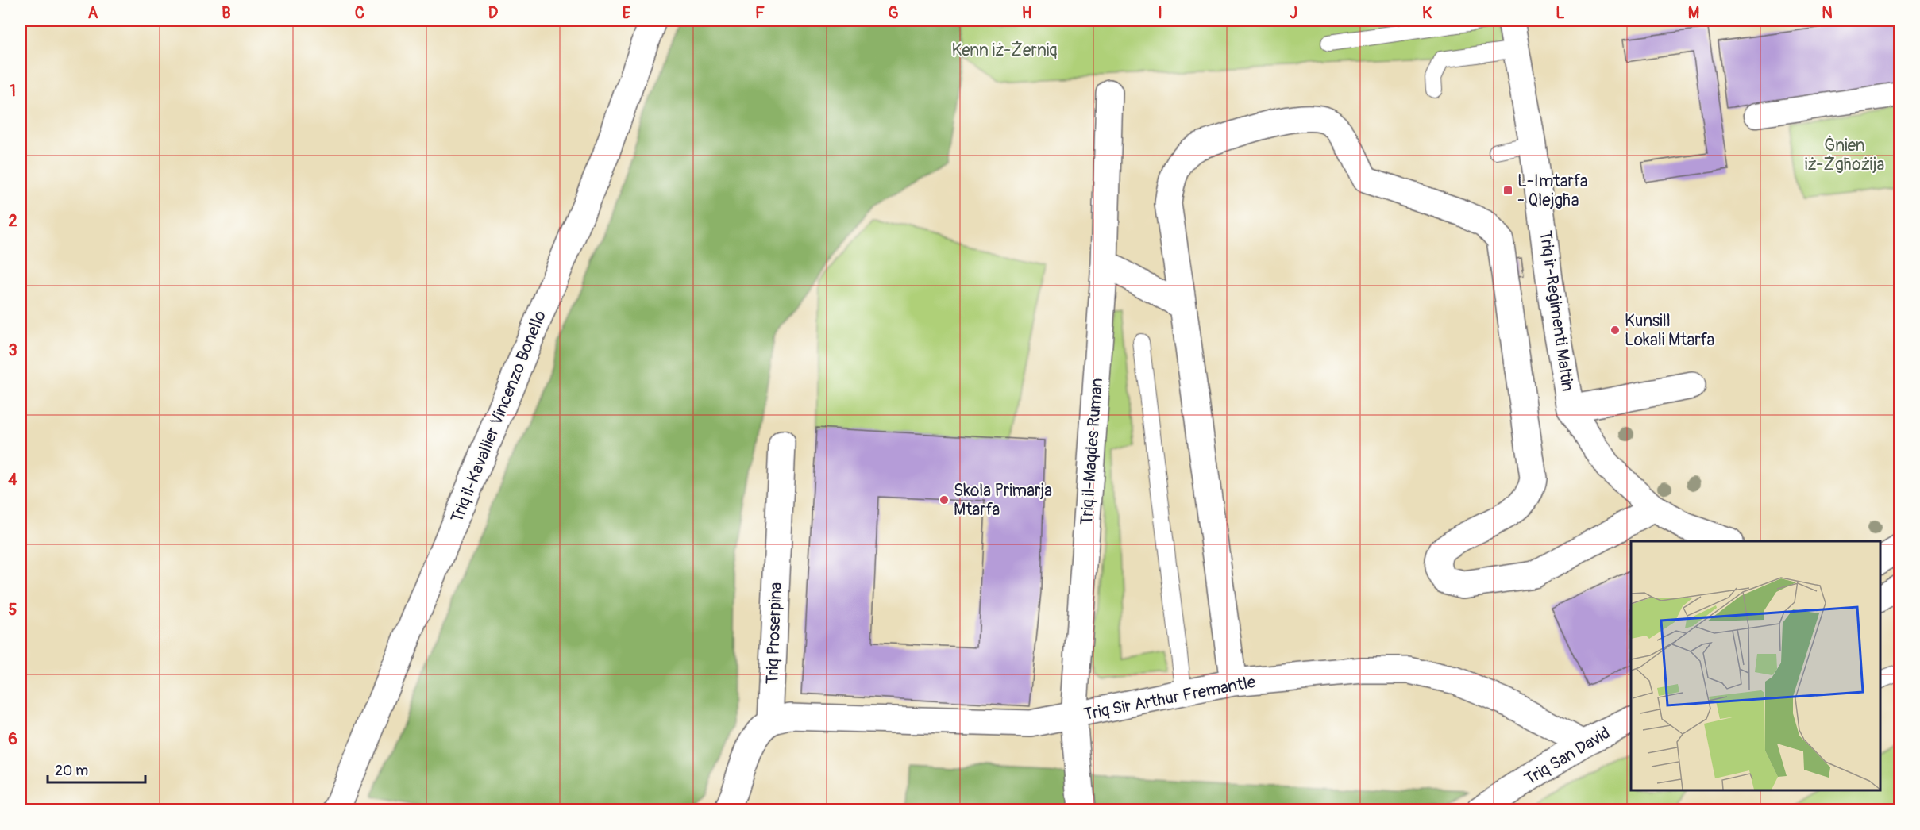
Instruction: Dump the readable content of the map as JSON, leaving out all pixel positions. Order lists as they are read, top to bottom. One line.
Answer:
{"streets":{"street":["Triq ir-Reġimenti Maltin","Triq il-Kavallier Vincenzo Bonello","Triq il-Maqdes Ruman","Triq Proserpina","Triq Sir Arthur Fremantle","Triq San David"]},"crossings":[["Triq il-Maqdes Ruman","Triq Sir Arthur Fremantle"],["Triq Proserpina","Triq Sir Arthur Fremantle"],["Triq Sir Arthur Fremantle","Triq San David"]],"parks":["Kenn iż-Żerniq","Ġnien iż-Żgħożija"],"places":{"transit":["L-Imtarfa - Qlejgħa"],"other":["Kunsill Lokali Mtarfa","Skola Primarja Mtarfa"]},"scale_bar":"20 m","grid":{"columns":["A","B","C","D","E","F","G","H","I","J","K","L","M","N"],"rows":["1","2","3","4","5","6"]}}
